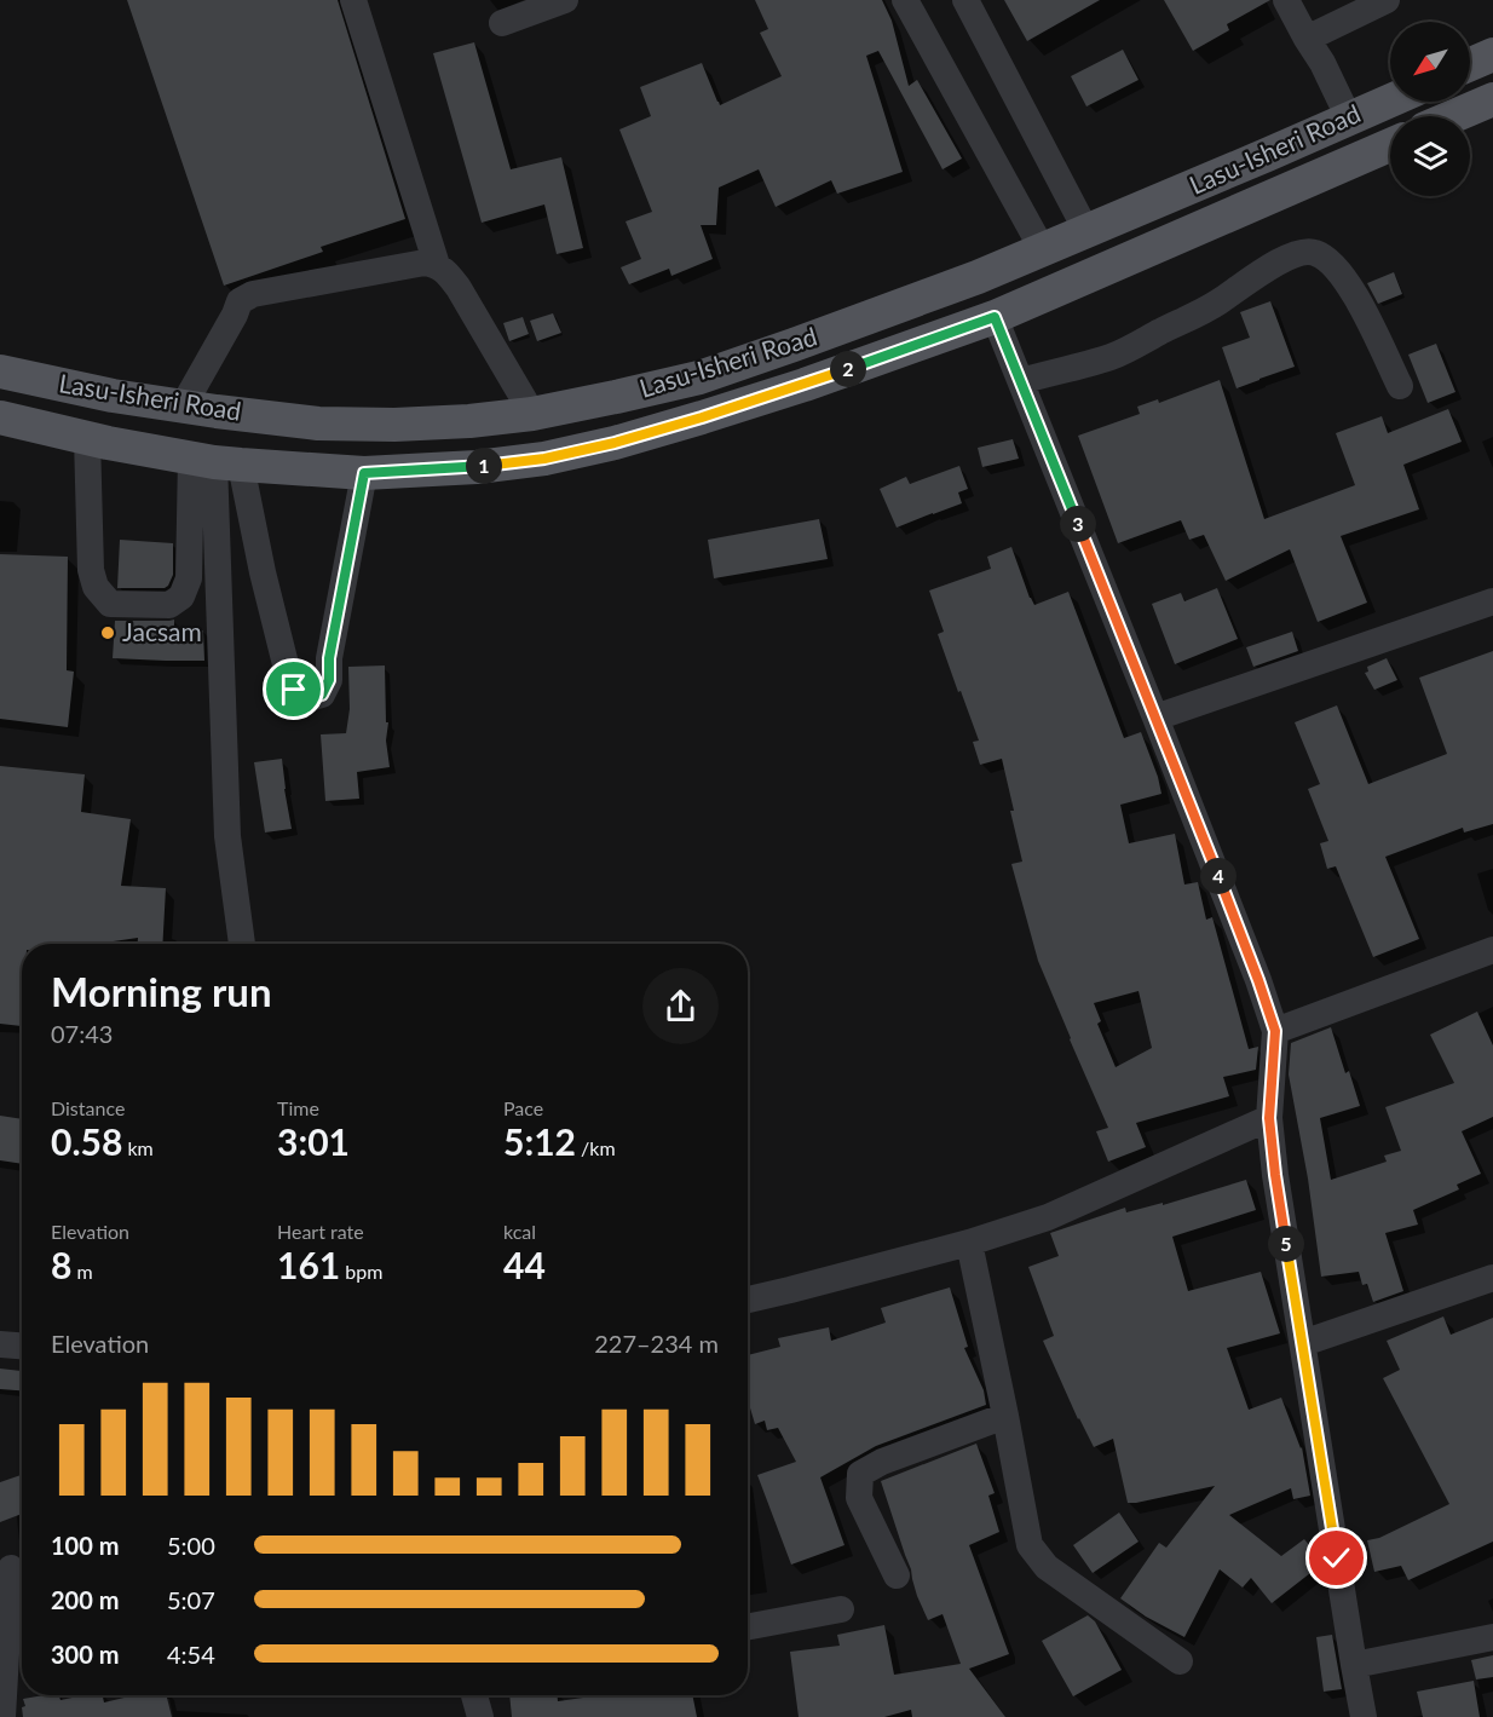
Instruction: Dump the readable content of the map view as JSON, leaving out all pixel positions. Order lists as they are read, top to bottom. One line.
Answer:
{"streets":{"main road":["Lasu-Isheri Road"]},"places":["Jacsam"],"north":"bottom left","page":{"pins":["2","1","3","4","5"],"heading":["Morning run","07:43"],"stats":[["Distance","0.58 km"],["Time","3:01"],["Pace","5:12 /km"],["Elevation","8 m"],["Heart rate","161 bpm"],["kcal","44"]],"chart":["Elevation","227–234 m"],"list":[{"name":"100 m","note":"5:00"},{"name":"200 m","note":"5:07"},{"name":"300 m","note":"4:54"}]}}
